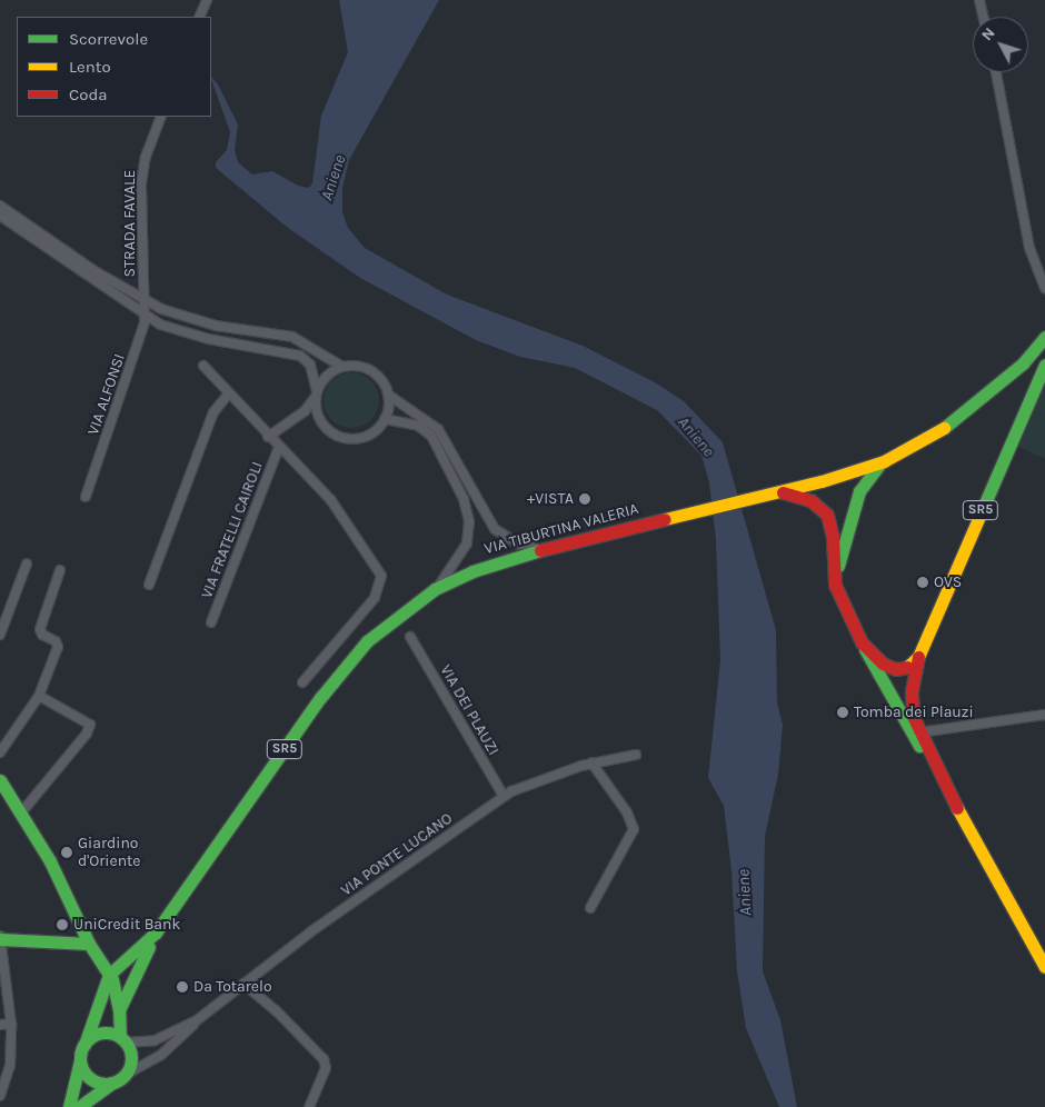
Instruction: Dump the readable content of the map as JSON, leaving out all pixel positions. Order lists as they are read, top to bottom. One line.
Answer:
{"streets":{"main road":["SR5","VIA TIBURTINA VALERIA"],"street":["STRADA FAVALE","VIA ALFONSI","VIA FRATELLI CAIROLI","VIA DEI PLAUZI","VIA PONTE LUCANO"]},"crossings":[["STRADA FAVALE","VIA ALFONSI"],["VIA TIBURTINA VALERIA","VIA PONTE LUCANO"],["VIA DEI PLAUZI","VIA PONTE LUCANO"]],"water":["Aniene"],"places":["+VISTA","OVS","Tomba dei Plauzi","Giardino d'Oriente","UniCredit Bank","Da Totarelo"],"legend":["Scorrevole","Lento","Coda"],"north":"top left"}
